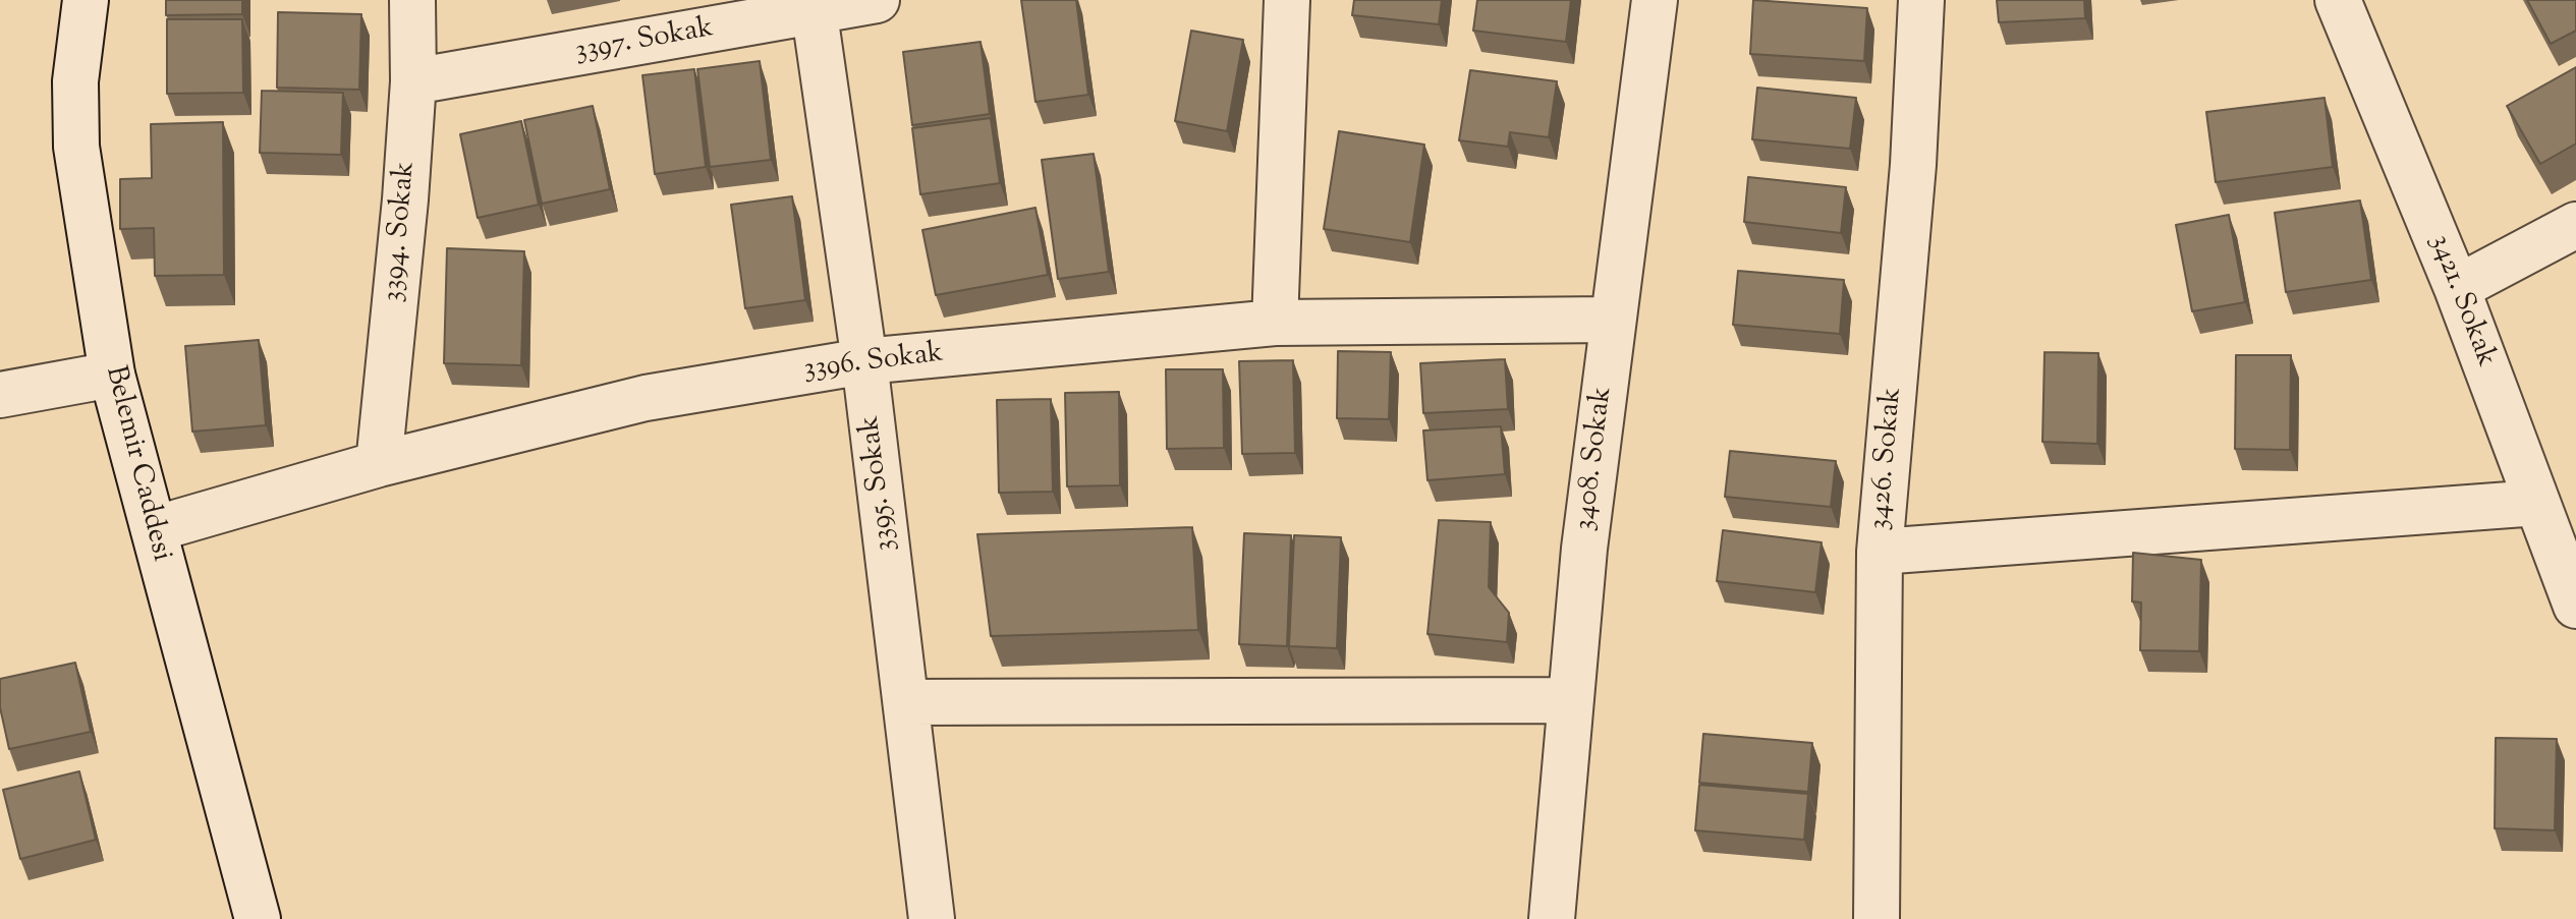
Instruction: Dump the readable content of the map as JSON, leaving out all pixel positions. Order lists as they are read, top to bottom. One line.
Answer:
{"streets":{"street":["3397. Sokak","3394. Sokak","3421. Sokak","3396. Sokak","3408. Sokak","3426. Sokak","Belemir Caddesi","3395. Sokak"]},"crossings":[["3397. Sokak","3394. Sokak"],["3397. Sokak","3395. Sokak"],["3394. Sokak","3396. Sokak"],["3396. Sokak","3408. Sokak"],["3396. Sokak","Belemir Caddesi"],["3396. Sokak","3395. Sokak"]]}
